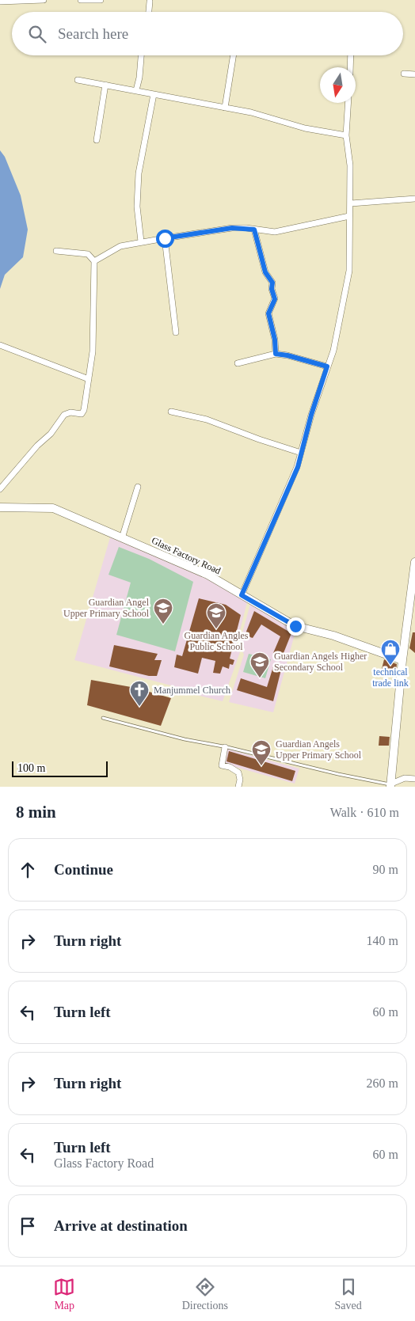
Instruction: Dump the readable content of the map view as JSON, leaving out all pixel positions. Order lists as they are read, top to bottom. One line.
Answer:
{"streets":{"main road":["Glass Factory Road"]},"places":{"school or university":["Guardian Angel Upper Primary School","Guardian Angles Public School","Guardian Angels Higher Secondary School","Guardian Angels Upper Primary School"],"shop":["technical trade link"],"church":["Manjummel Church"]},"scale_bar":"100 m","north":"bottom","page":{"search":"Search here","scale":"100 m","heading":["8 min","Walk · 610 m"],"list":[["Continue","90 m"],["Turn right","140 m"],["Turn left","60 m"],["Turn right","260 m"],["Turn left","Glass Factory Road","60 m"],"Arrive at destination"],"nav":["Map","Directions","Saved"]}}
